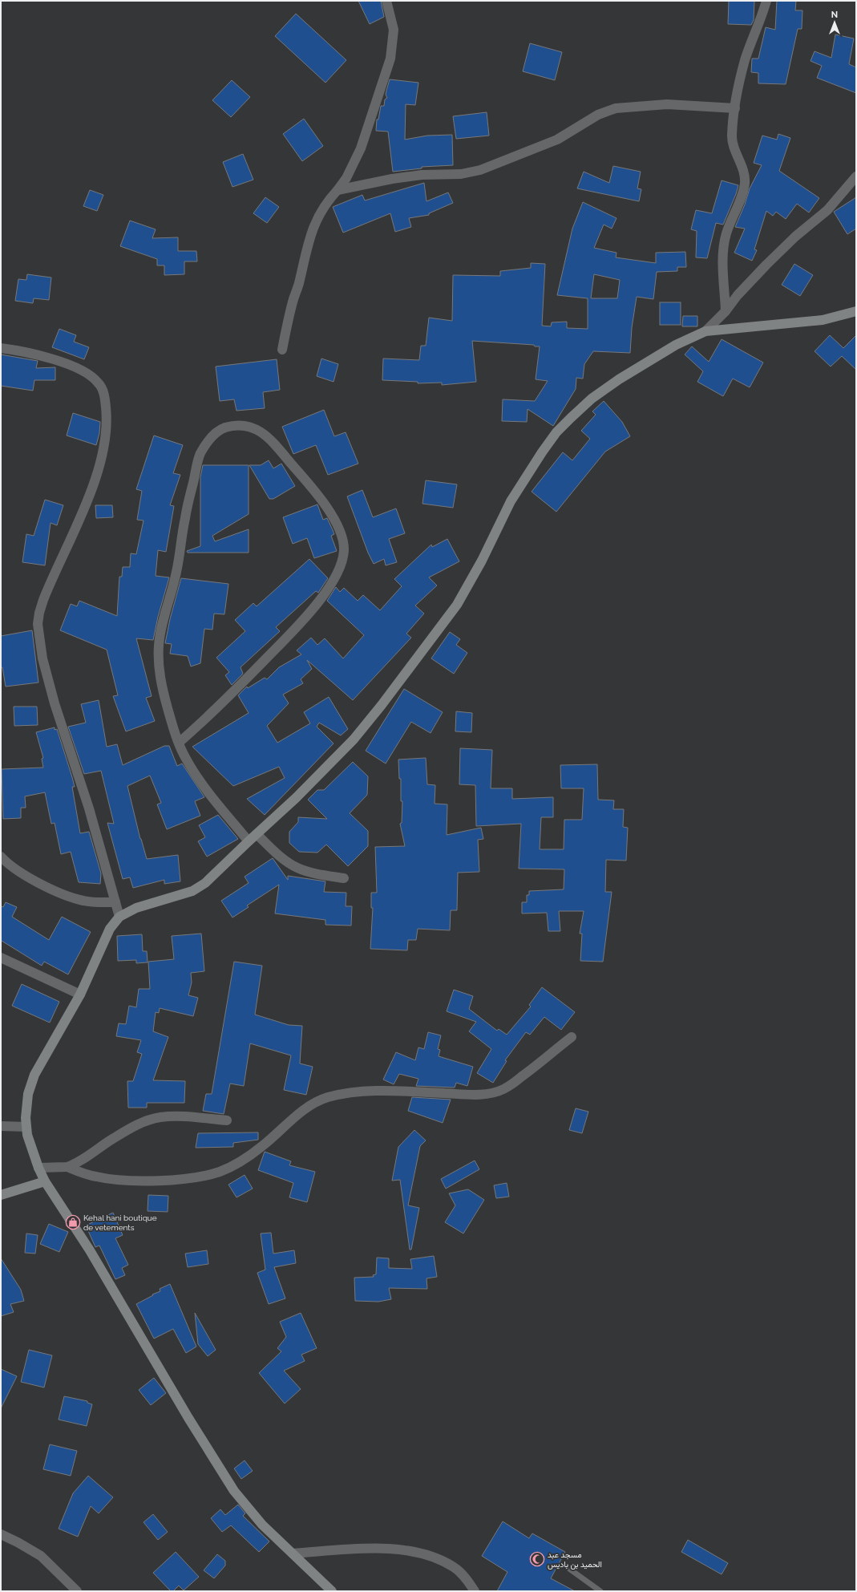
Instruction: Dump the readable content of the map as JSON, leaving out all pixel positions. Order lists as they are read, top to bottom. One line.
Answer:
{"places":{"shop":["Kehal hani boutique de vetements"],"mosque":["مسجد عبد الحميد بن باديس"]},"north":"top"}
